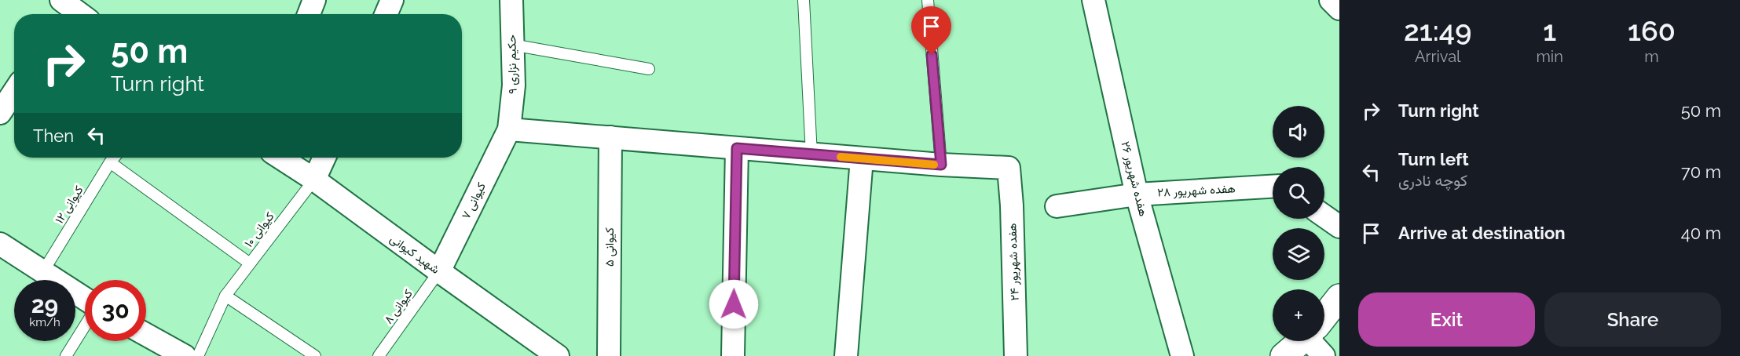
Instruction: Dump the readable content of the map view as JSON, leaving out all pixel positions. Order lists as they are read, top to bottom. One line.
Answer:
{"streets":{"street":["حکیم نزاری ۹","هفده شهریور ۲۶","هفده شهریور ۲۸","کیوانی ۷","کیوانی ۵","شهید کیوانی","هفده شهریور ۲۴"],"lane":["کیوانی ۱۲","کیوانی ۱۰","کیوانی ۸"]},"crossings":[["حکیم نزاری ۹","کیوانی ۷"],["هفده شهریور ۲۶","هفده شهریور ۲۸"],["کیوانی ۷","شهید کیوانی"],["کیوانی ۷","کیوانی ۸"],["کیوانی ۱۰","شهید کیوانی"],["شهید کیوانی","کیوانی ۸"]],"page":{"eta":["21:49","Arrival","1","min","160","m"],"turn":["50 m","Turn right"],"list":[{"name":"Turn right","value":"50 m"},{"name":"Turn left","note":"کوچه نادری","value":"70 m"},{"name":"Arrive at destination","value":"40 m"}],"map_buttons":"+","then":"Then","speed":"29 km/h","limit":"30","buttons":["Exit","Share"]}}
